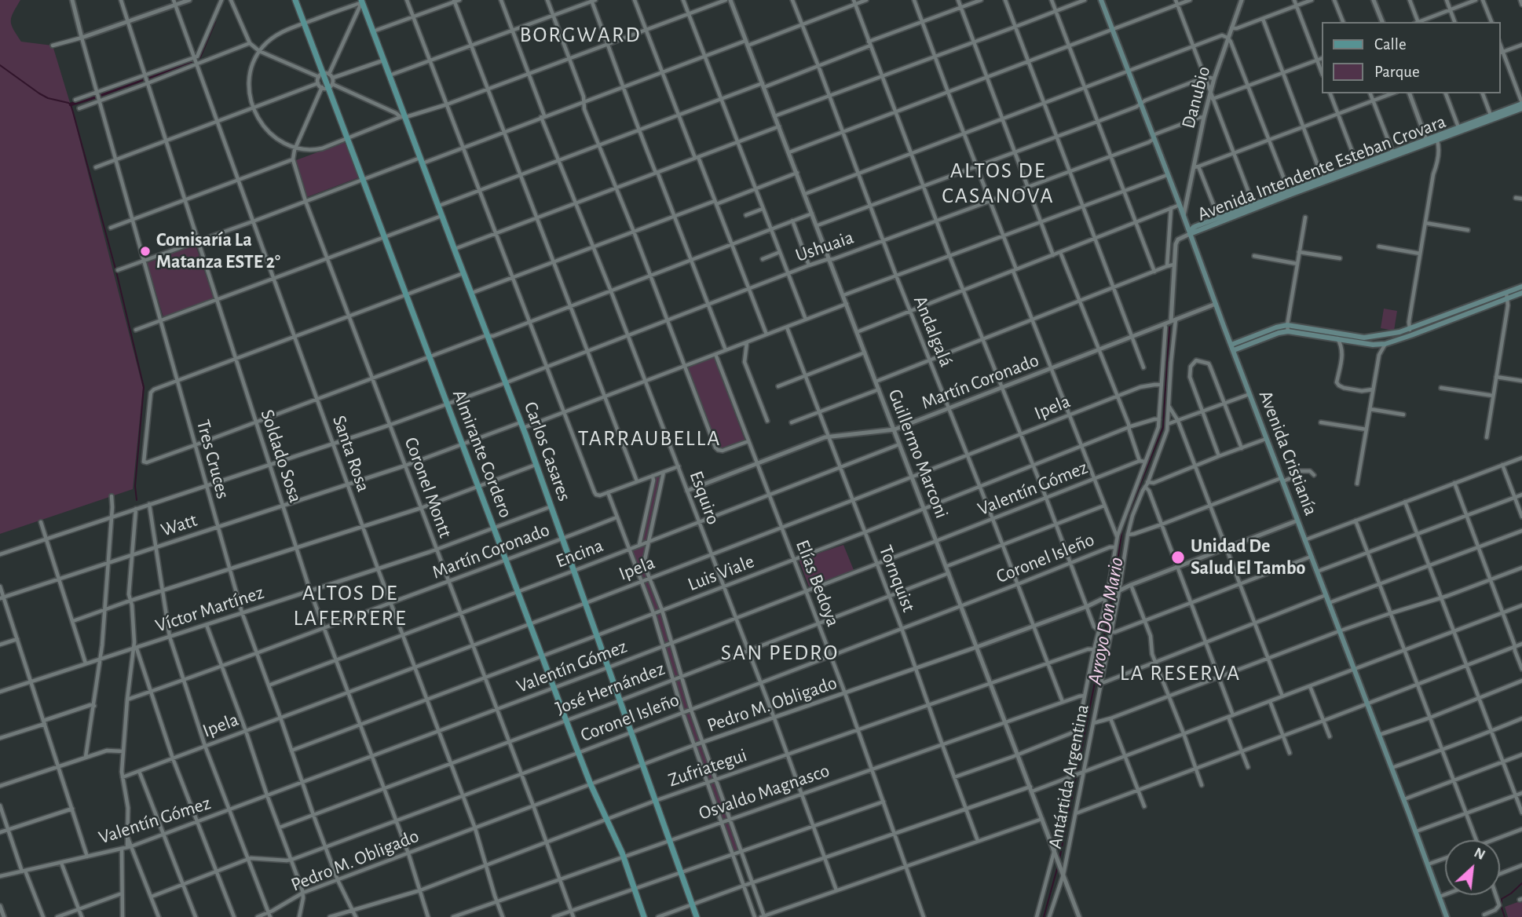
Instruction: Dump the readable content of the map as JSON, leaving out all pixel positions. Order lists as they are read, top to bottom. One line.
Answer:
{"streets":{"main road":["Avenida Intendente Esteban Crovara","Carlos Casares","Avenida Cristianía","Almirante Cordero"],"street":["Danubio","Ushuaia","Andalgalá","Martín Coronado","Ipela","Santa Rosa","Guillermo Marconi","Soldado Sosa","Tres Cruces","Coronel Montt","Valentín Gómez","Esquiro","Watt","Encina","Coronel Isleño","Luis Viale","Tornquist","Elías Bedoya","Víctor Martínez","José Hernández","Pedro M. Obligado","Zufriategui","Antártida Argentina","Osvaldo Magnasco"]},"crossings":[["Danubio","Ushuaia"],["Danubio","Avenida Cristianía"],["Avenida Intendente Esteban Crovara","Avenida Cristianía"],["Ushuaia","Andalgalá"],["Ushuaia","Carlos Casares"],["Ushuaia","Avenida Cristianía"],["Ushuaia","Santa Rosa"],["Ushuaia","Almirante Cordero"],["Ushuaia","Guillermo Marconi"],["Ushuaia","Soldado Sosa"],["Ushuaia","Tres Cruces"],["Ushuaia","Coronel Montt"],["Ushuaia","Esquiro"],["Andalgalá","Martín Coronado"],["Andalgalá","Ipela"],["Andalgalá","Valentín Gómez"],["Andalgalá","Coronel Isleño"],["Andalgalá","Luis Viale"],["Andalgalá","Pedro M. Obligado"],["Andalgalá","Zufriategui"],["Andalgalá","Osvaldo Magnasco"],["Martín Coronado","Carlos Casares"],["Martín Coronado","Avenida Cristianía"],["Martín Coronado","Santa Rosa"],["Martín Coronado","Almirante Cordero"],["Martín Coronado","Guillermo Marconi"],["Martín Coronado","Soldado Sosa"],["Martín Coronado","Tres Cruces"],["Martín Coronado","Coronel Montt"],["Martín Coronado","Esquiro"],["Martín Coronado","Tornquist"],["Martín Coronado","Elías Bedoya"],["Martín Coronado","Antártida Argentina"],["Ipela","Carlos Casares"],["Ipela","Santa Rosa"],["Ipela","Almirante Cordero"],["Ipela","Guillermo Marconi"],["Ipela","Soldado Sosa"],["Ipela","Tres Cruces"],["Ipela","Coronel Montt"],["Ipela","Esquiro"],["Ipela","Tornquist"],["Ipela","Elías Bedoya"],["Ipela","Antártida Argentina"],["Carlos Casares","Valentín Gómez"],["Carlos Casares","Watt"],["Carlos Casares","Encina"],["Carlos Casares","Coronel Isleño"],["Carlos Casares","Luis Viale"],["Carlos Casares","Víctor Martínez"],["Carlos Casares","José Hernández"],["Carlos Casares","Pedro M. Obligado"],["Carlos Casares","Zufriategui"],["Carlos Casares","Osvaldo Magnasco"],["Avenida Cristianía","Pedro M. Obligado"],["Santa Rosa","Valentín Gómez"],["Santa Rosa","Watt"],["Santa Rosa","Encina"],["Santa Rosa","Coronel Isleño"],["Santa Rosa","Luis Viale"],["Santa Rosa","Víctor Martínez"],["Santa Rosa","José Hernández"],["Santa Rosa","Pedro M. Obligado"],["Santa Rosa","Zufriategui"],["Santa Rosa","Osvaldo Magnasco"],["Almirante Cordero","Valentín Gómez"],["Almirante Cordero","Watt"],["Almirante Cordero","Encina"],["Almirante Cordero","Coronel Isleño"],["Almirante Cordero","Luis Viale"],["Almirante Cordero","Víctor Martínez"],["Almirante Cordero","José Hernández"],["Almirante Cordero","Pedro M. Obligado"],["Almirante Cordero","Zufriategui"],["Almirante Cordero","Osvaldo Magnasco"],["Guillermo Marconi","Valentín Gómez"],["Guillermo Marconi","Watt"],["Guillermo Marconi","Encina"],["Guillermo Marconi","Coronel Isleño"],["Guillermo Marconi","Luis Viale"],["Guillermo Marconi","José Hernández"],["Guillermo Marconi","Pedro M. Obligado"],["Guillermo Marconi","Zufriategui"],["Guillermo Marconi","Antártida Argentina"],["Guillermo Marconi","Osvaldo Magnasco"],["Soldado Sosa","Valentín Gómez"],["Soldado Sosa","Watt"],["Soldado Sosa","Encina"],["Soldado Sosa","Coronel Isleño"],["Soldado Sosa","Luis Viale"],["Soldado Sosa","Víctor Martínez"],["Soldado Sosa","José Hernández"],["Soldado Sosa","Pedro M. Obligado"],["Soldado Sosa","Zufriategui"],["Tres Cruces","Valentín Gómez"],["Tres Cruces","Watt"],["Tres Cruces","Encina"],["Tres Cruces","Coronel Isleño"],["Tres Cruces","Luis Viale"],["Tres Cruces","Víctor Martínez"],["Tres Cruces","José Hernández"],["Tres Cruces","Pedro M. Obligado"],["Tres Cruces","Zufriategui"],["Coronel Montt","Valentín Gómez"],["Coronel Montt","Watt"],["Coronel Montt","Encina"],["Coronel Montt","Coronel Isleño"],["Coronel Montt","Luis Viale"],["Coronel Montt","Víctor Martínez"],["Coronel Montt","José Hernández"],["Coronel Montt","Pedro M. Obligado"],["Coronel Montt","Zufriategui"],["Coronel Montt","Osvaldo Magnasco"],["Valentín Gómez","Esquiro"],["Valentín Gómez","Tornquist"],["Valentín Gómez","Elías Bedoya"],["Esquiro","Watt"],["Esquiro","Encina"],["Esquiro","Coronel Isleño"],["Esquiro","Luis Viale"],["Esquiro","José Hernández"],["Esquiro","Pedro M. Obligado"],["Esquiro","Zufriategui"],["Esquiro","Osvaldo Magnasco"],["Watt","Tornquist"],["Watt","Elías Bedoya"],["Encina","Tornquist"],["Encina","Elías Bedoya"],["Coronel Isleño","Tornquist"],["Coronel Isleño","Elías Bedoya"],["Coronel Isleño","Antártida Argentina"],["Luis Viale","Tornquist"],["Luis Viale","Elías Bedoya"],["Luis Viale","Antártida Argentina"],["Tornquist","José Hernández"],["Tornquist","Pedro M. Obligado"],["Tornquist","Zufriategui"],["Tornquist","Osvaldo Magnasco"],["Elías Bedoya","José Hernández"],["Elías Bedoya","Pedro M. Obligado"],["Elías Bedoya","Zufriategui"],["Elías Bedoya","Osvaldo Magnasco"],["Pedro M. Obligado","Antártida Argentina"],["Zufriategui","Antártida Argentina"],["Antártida Argentina","Osvaldo Magnasco"]],"districts":["BORGWARD","ALTOS DE CASANOVA","TARRAUBELLA","ALTOS DE LAFERRERE","SAN PEDRO","LA RESERVA"],"water":["Arroyo Don Mario"],"places":["Comisaría La Matanza ESTE 2°","Unidad De Salud El Tambo"],"legend":["Calle","Parque"],"north":"top right"}
